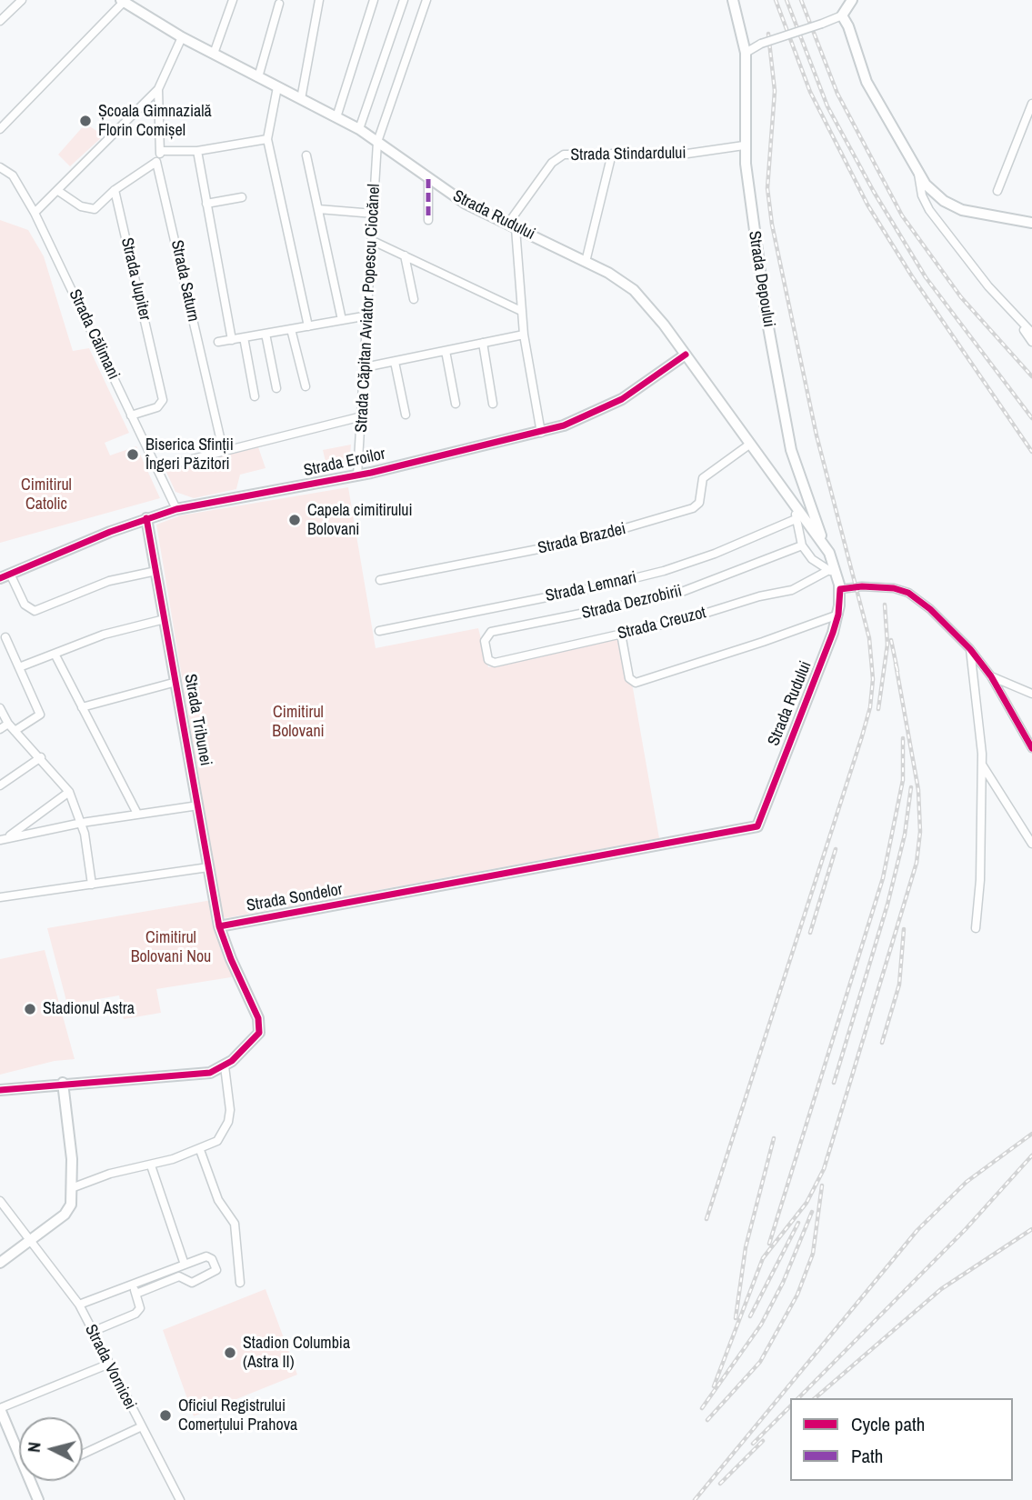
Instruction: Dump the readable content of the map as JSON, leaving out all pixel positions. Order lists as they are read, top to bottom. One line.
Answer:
{"streets":{"street":["Strada Stindardului","Strada Rudului","Strada Jupiter","Strada Depoului","Strada Saturn","Strada Căpitan Aviator Popescu Ciocănel","Strada Călimani","Strada Eroilor","Strada Brazdei","Strada Lemnari","Strada Dezrobirii","Strada Creuzot","Strada Tribunei","Strada Sondelor","Strada Vornicei"]},"crossings":[["Strada Stindardului","Strada Rudului"],["Strada Stindardului","Strada Depoului"],["Strada Rudului","Strada Depoului"],["Strada Rudului","Strada Căpitan Aviator Popescu Ciocănel"],["Strada Rudului","Strada Eroilor"],["Strada Rudului","Strada Brazdei"],["Strada Rudului","Strada Lemnari"],["Strada Rudului","Strada Dezrobirii"],["Strada Rudului","Strada Creuzot"],["Strada Rudului","Strada Sondelor"],["Strada Jupiter","Strada Călimani"],["Strada Căpitan Aviator Popescu Ciocănel","Strada Eroilor"],["Strada Călimani","Strada Eroilor"],["Strada Eroilor","Strada Tribunei"],["Strada Dezrobirii","Strada Creuzot"],["Strada Tribunei","Strada Sondelor"]],"parks":["Cimitirul Catolic","Cimitirul Bolovani","Cimitirul Bolovani Nou"],"places":["Școala Gimnazială Florin Comișel","Biserica Sfinții Îngeri Păzitori","Capela cimitirului Bolovani","Stadionul Astra","Stadion Columbia (Astra II)","Oficiul Registrului Comerțului Prahova"],"legend":["Cycle path","Path"],"north":"left"}
